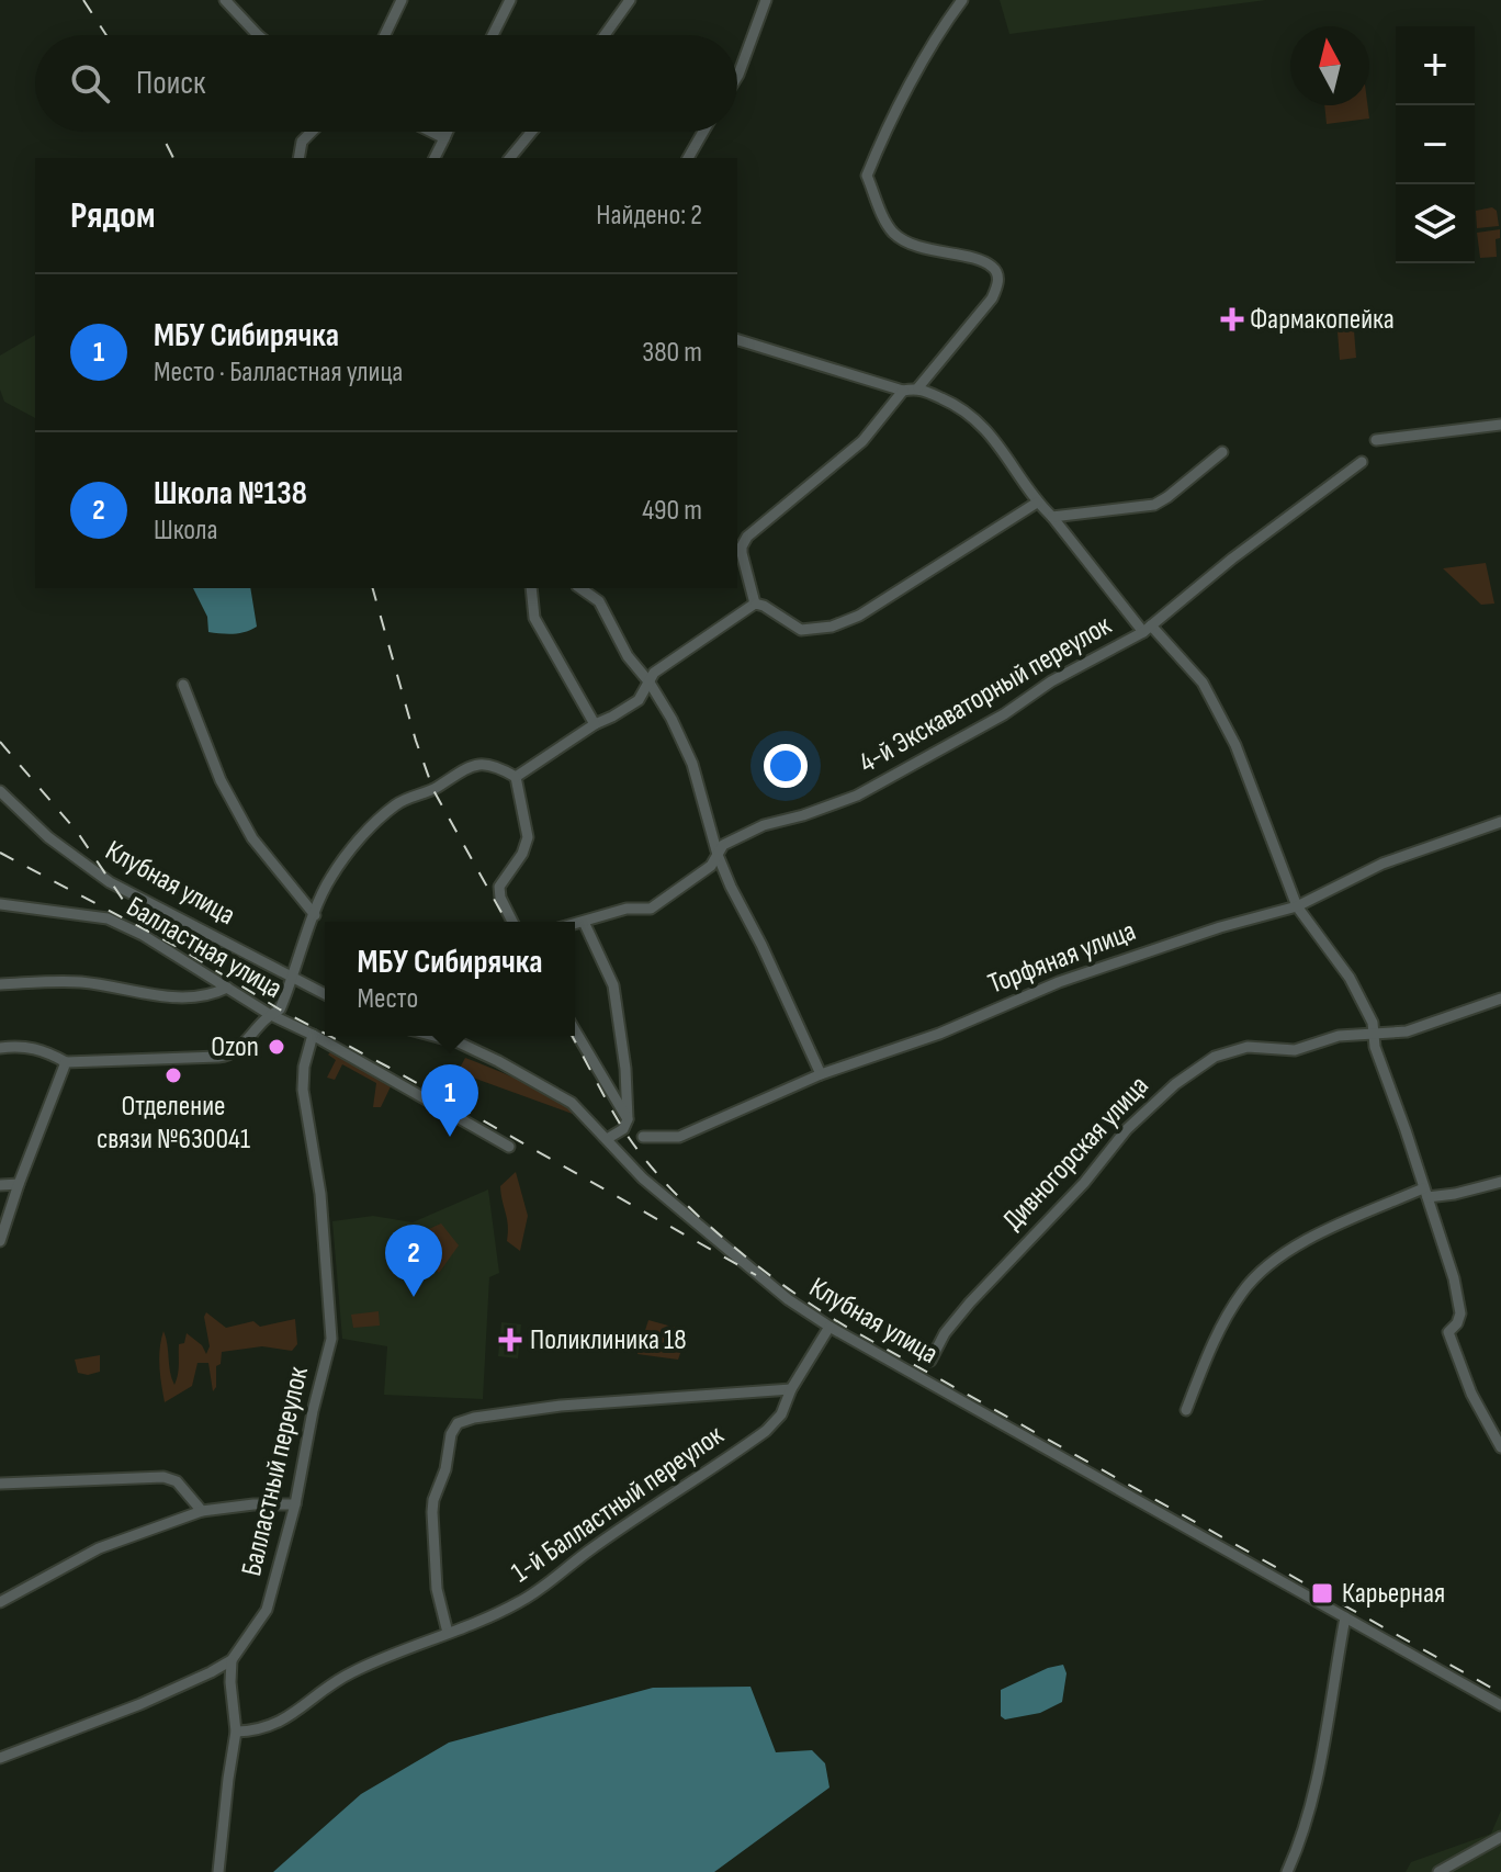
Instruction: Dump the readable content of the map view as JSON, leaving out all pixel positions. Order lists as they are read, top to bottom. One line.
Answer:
{"streets":{"street":["4-й Экскаваторный переулок","Клубная улица","Балластная улица","Торфяная улица","Дивногорская улица","Балластный переулок","1-й Балластный переулок"]},"crossings":[["Клубная улица","1-й Балластный переулок"],["Балластная улица","Балластный переулок"]],"places":{"health":["Фармакопейка","Поликлиника 18"],"other":["Ozon","Отделение связи №630041"],"transit":["Карьерная"]},"north":"top","page":{"map_buttons":["+","−"],"search":"Поиск","heading":["Рядом","Найдено: 2"],"list":[{"mark":"1","name":"МБУ Сибирячка","note":"Место · Балластная улица","value":"380 m"},{"mark":"2","name":"Школа №138","note":"Школа","value":"490 m"}],"popup":["МБУ Сибирячка","Место"],"pins":["1","2"]}}
